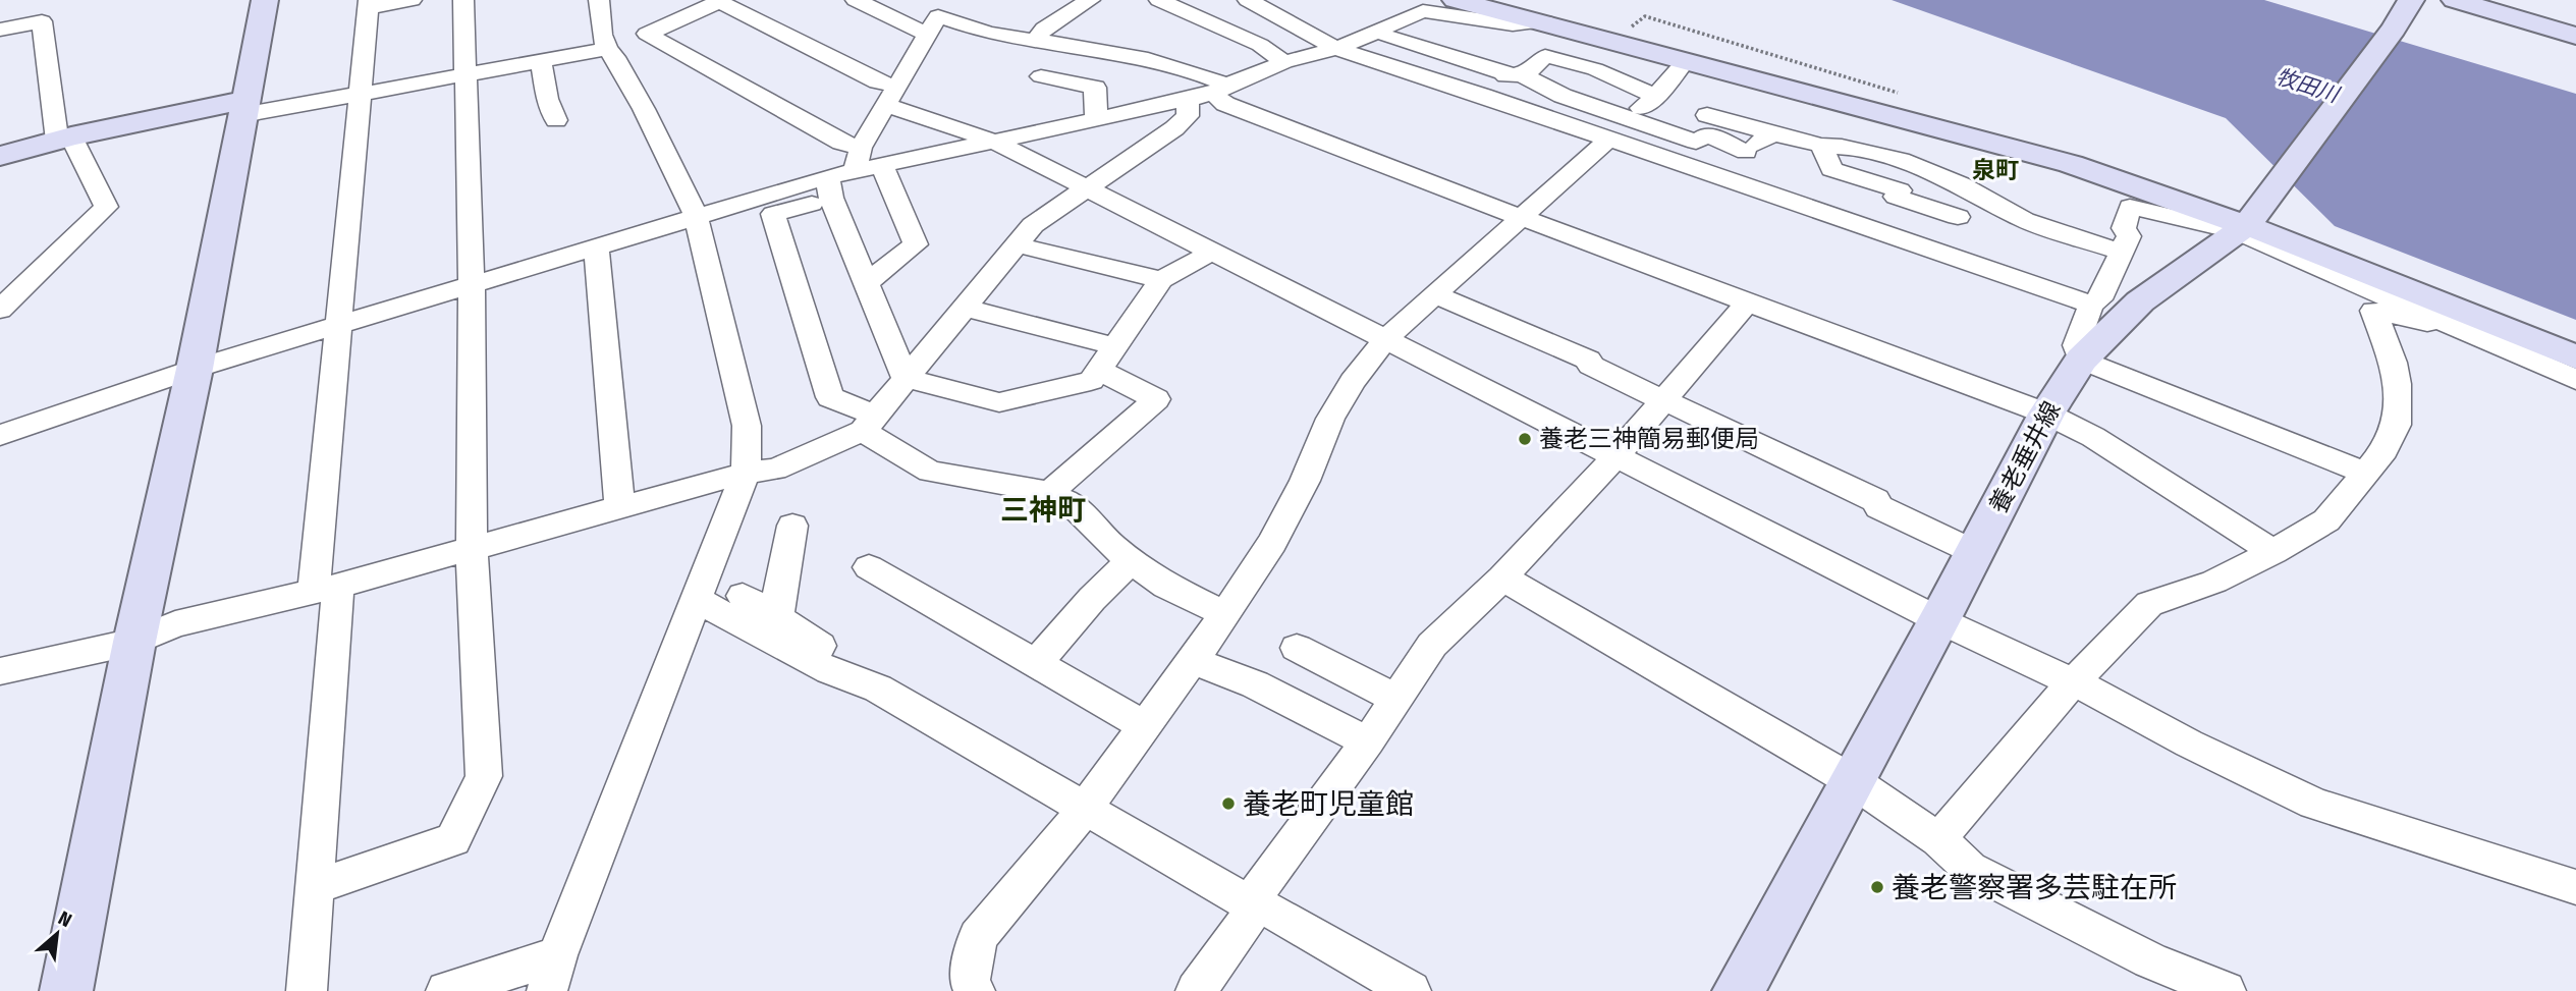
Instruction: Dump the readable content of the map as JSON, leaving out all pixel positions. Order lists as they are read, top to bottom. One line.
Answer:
{"streets":{"street":["養老垂井線"]},"districts":["泉町","三神町"],"water":["牧田川"],"places":["養老三神簡易郵便局","養老町児童館","養老警察署多芸駐在所"],"north":"top right"}
